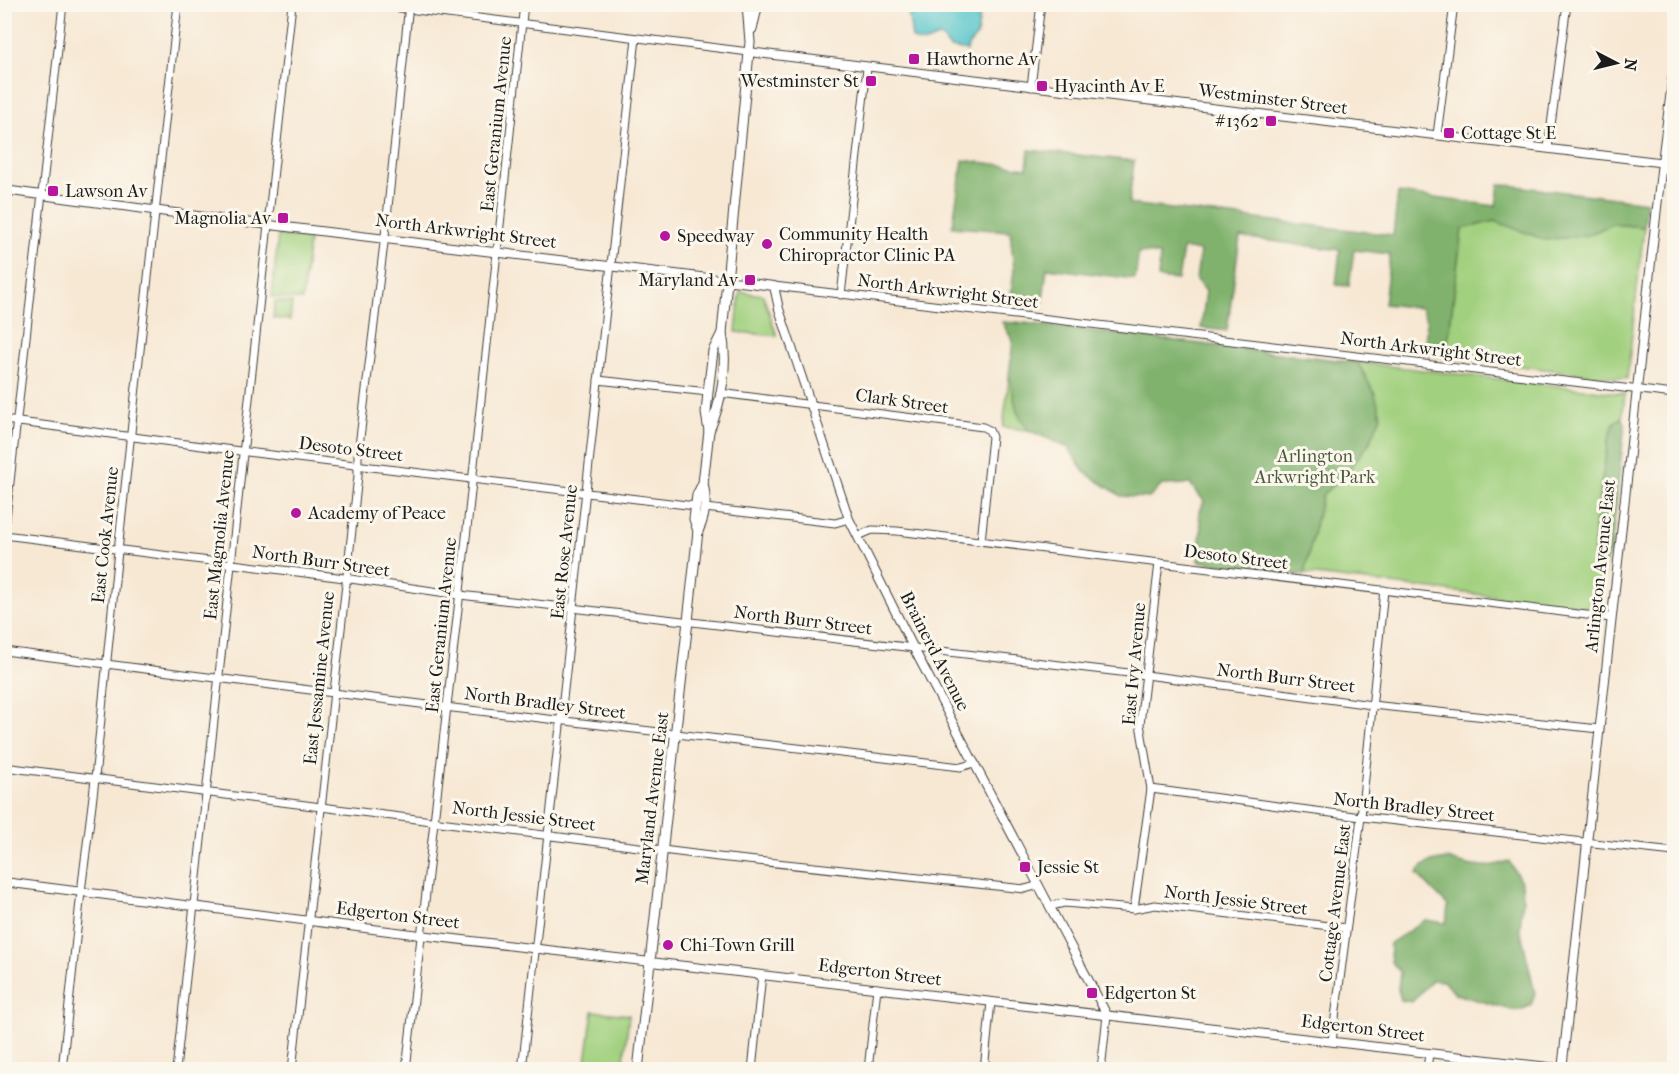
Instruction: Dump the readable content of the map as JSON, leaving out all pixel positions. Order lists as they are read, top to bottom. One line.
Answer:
{"streets":{"main road":["Maryland Avenue East"],"street":["Westminster Street","East Geranium Avenue","North Arkwright Street","Clark Street","Desoto Street","East Cook Avenue","East Magnolia Avenue","East Rose Avenue","North Burr Street","Arlington Avenue East","Brainerd Avenue","East Ivy Avenue","East Jessamine Avenue","North Bradley Street","North Jessie Street","Cottage Avenue East","Edgerton Street"]},"crossings":[["Westminster Street","Arlington Avenue East"],["Westminster Street","Maryland Avenue East"],["East Geranium Avenue","North Arkwright Street"],["East Geranium Avenue","Desoto Street"],["East Geranium Avenue","North Burr Street"],["East Geranium Avenue","North Bradley Street"],["East Geranium Avenue","North Jessie Street"],["East Geranium Avenue","Edgerton Street"],["North Arkwright Street","East Cook Avenue"],["North Arkwright Street","East Magnolia Avenue"],["North Arkwright Street","East Rose Avenue"],["North Arkwright Street","Arlington Avenue East"],["North Arkwright Street","Brainerd Avenue"],["North Arkwright Street","East Jessamine Avenue"],["North Arkwright Street","Maryland Avenue East"],["Clark Street","Desoto Street"],["Clark Street","Brainerd Avenue"],["Clark Street","Maryland Avenue East"],["Desoto Street","East Cook Avenue"],["Desoto Street","East Magnolia Avenue"],["Desoto Street","East Rose Avenue"],["Desoto Street","Arlington Avenue East"],["Desoto Street","Brainerd Avenue"],["Desoto Street","East Ivy Avenue"],["Desoto Street","East Jessamine Avenue"],["Desoto Street","Maryland Avenue East"],["Desoto Street","Cottage Avenue East"],["East Cook Avenue","North Burr Street"],["East Cook Avenue","North Bradley Street"],["East Cook Avenue","North Jessie Street"],["East Cook Avenue","Edgerton Street"],["East Magnolia Avenue","North Burr Street"],["East Magnolia Avenue","North Bradley Street"],["East Magnolia Avenue","North Jessie Street"],["East Magnolia Avenue","Edgerton Street"],["East Rose Avenue","North Burr Street"],["East Rose Avenue","North Bradley Street"],["East Rose Avenue","North Jessie Street"],["East Rose Avenue","Edgerton Street"],["North Burr Street","Arlington Avenue East"],["North Burr Street","Brainerd Avenue"],["North Burr Street","East Ivy Avenue"],["North Burr Street","East Jessamine Avenue"],["North Burr Street","Maryland Avenue East"],["North Burr Street","Cottage Avenue East"],["Arlington Avenue East","North Bradley Street"],["Arlington Avenue East","Edgerton Street"],["Brainerd Avenue","North Bradley Street"],["Brainerd Avenue","North Jessie Street"],["Brainerd Avenue","Edgerton Street"],["East Ivy Avenue","North Bradley Street"],["East Ivy Avenue","North Jessie Street"],["East Jessamine Avenue","North Bradley Street"],["East Jessamine Avenue","North Jessie Street"],["East Jessamine Avenue","Edgerton Street"],["North Bradley Street","Maryland Avenue East"],["North Bradley Street","Cottage Avenue East"],["Maryland Avenue East","North Jessie Street"],["Maryland Avenue East","Edgerton Street"],["North Jessie Street","Cottage Avenue East"],["Cottage Avenue East","Edgerton Street"]],"parks":["Arlington Arkwright Park"],"places":{"transit":["Hawthorne Av","Westminster St","Hyacinth Av E","#1362","Cottage St E","Lawson Av","Magnolia Av","Maryland Av","Jessie St","Edgerton St"],"other":["Speedway","Community Health Chiropractor Clinic PA","Academy of Peace","Chi-Town Grill"]},"north":"right"}
